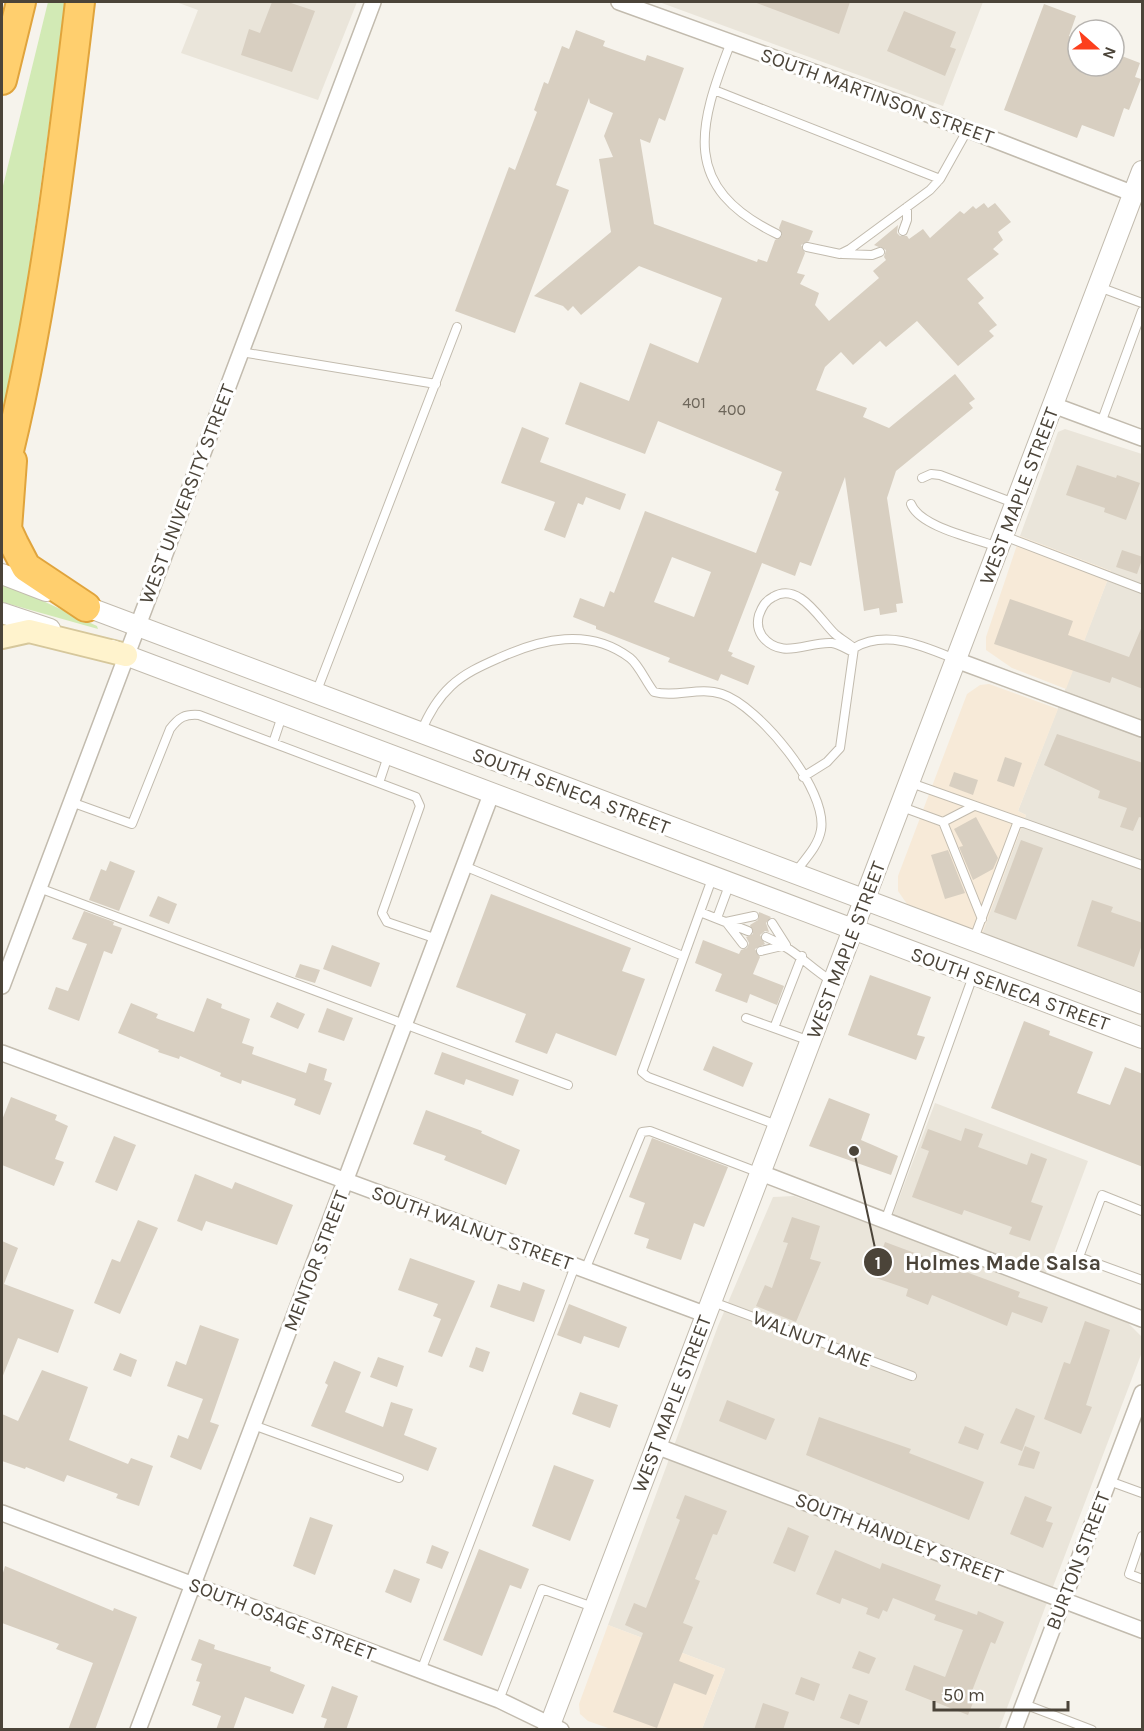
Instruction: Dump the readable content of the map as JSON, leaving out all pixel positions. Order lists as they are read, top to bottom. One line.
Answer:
{"streets":{"street":["SOUTH MARTINSON STREET","WEST UNIVERSITY STREET","WEST MAPLE STREET","SOUTH SENECA STREET","SOUTH WALNUT STREET","MENTOR STREET","SOUTH HANDLEY STREET","BURTON STREET","SOUTH OSAGE STREET"],"lane":["WALNUT LANE"]},"crossings":[["SOUTH MARTINSON STREET","WEST MAPLE STREET"],["WEST UNIVERSITY STREET","SOUTH SENECA STREET"],["WEST MAPLE STREET","SOUTH SENECA STREET"],["WEST MAPLE STREET","SOUTH WALNUT STREET"],["WEST MAPLE STREET","WALNUT LANE"],["WEST MAPLE STREET","SOUTH HANDLEY STREET"],["WEST MAPLE STREET","SOUTH OSAGE STREET"],["SOUTH SENECA STREET","MENTOR STREET"],["SOUTH WALNUT STREET","MENTOR STREET"],["SOUTH WALNUT STREET","WALNUT LANE"],["MENTOR STREET","SOUTH OSAGE STREET"],["SOUTH HANDLEY STREET","BURTON STREET"]],"places":["Holmes Made Salsa"],"house_numbers":["401","400"],"scale_bar":"50 m","north":"right"}
